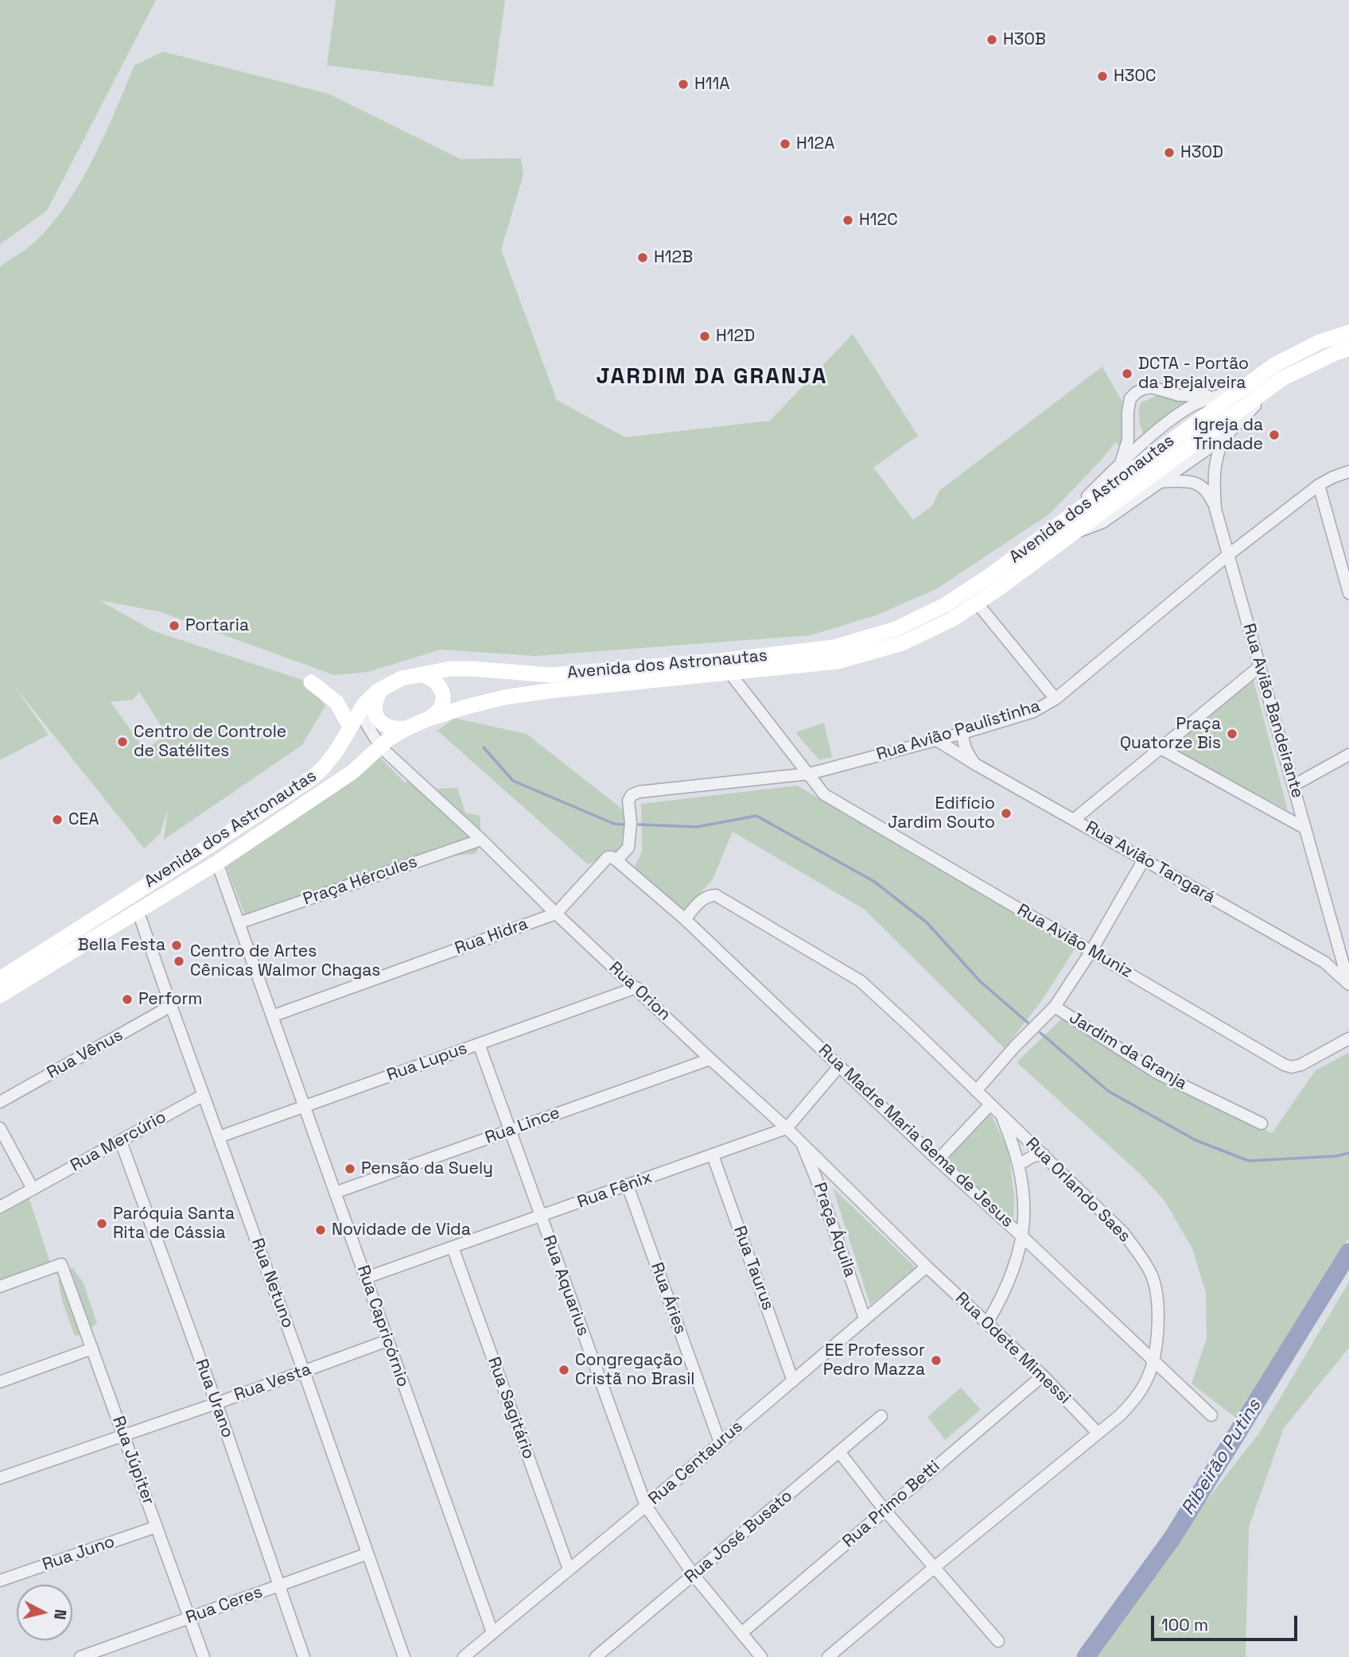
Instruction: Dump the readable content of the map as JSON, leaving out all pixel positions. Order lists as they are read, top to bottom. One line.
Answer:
{"streets":{"main road":["Avenida dos Astronautas"],"street":["Rua Avião Bandeirante","Rua Avião Paulistinha","Rua Avião Tangará","Praça Hércules","Rua Hidra","Rua Avião Muniz","Rua Orion","Jardim da Granja","Rua Vênus","Rua Lupus","Rua Lince","Rua Madre Maria Gema de Jesus","Rua Mercúrio","Rua Fênix","Rua Orlando Saes","Praça Áquila","Rua Taurus","Rua Netuno","Rua Aquarius","Rua Áries","Rua Capricórnio","Rua Odete Mimessi","Rua Vesta","Rua Urano","Rua Sagitário","Rua Júpiter","Rua Centaurus","Rua Primo Betti","Rua José Busato","Rua Juno","Rua Ceres"]},"crossings":[["Avenida dos Astronautas","Rua Avião Muniz"],["Avenida dos Astronautas","Rua Orion"],["Avenida dos Astronautas","Rua Netuno"],["Avenida dos Astronautas","Rua Capricórnio"],["Rua Avião Bandeirante","Rua Avião Paulistinha"],["Rua Avião Bandeirante","Rua Avião Tangará"],["Rua Avião Paulistinha","Rua Avião Tangará"],["Rua Avião Paulistinha","Rua Hidra"],["Rua Avião Paulistinha","Rua Avião Muniz"],["Rua Avião Paulistinha","Rua Madre Maria Gema de Jesus"],["Praça Hércules","Rua Orion"],["Praça Hércules","Rua Capricórnio"],["Rua Hidra","Rua Orion"],["Rua Hidra","Rua Madre Maria Gema de Jesus"],["Rua Hidra","Rua Capricórnio"],["Rua Orion","Rua Lupus"],["Rua Orion","Rua Lince"],["Rua Orion","Rua Fênix"],["Rua Orion","Praça Áquila"],["Rua Orion","Rua Odete Mimessi"],["Rua Orion","Rua Centaurus"],["Rua Vênus","Rua Netuno"],["Rua Lupus","Rua Netuno"],["Rua Lupus","Rua Aquarius"],["Rua Lupus","Rua Capricórnio"],["Rua Lince","Rua Aquarius"],["Rua Lince","Rua Capricórnio"],["Rua Madre Maria Gema de Jesus","Rua Fênix"],["Rua Madre Maria Gema de Jesus","Rua Orlando Saes"],["Rua Mercúrio","Rua Netuno"],["Rua Mercúrio","Rua Urano"],["Rua Fênix","Rua Taurus"],["Rua Fênix","Rua Aquarius"],["Rua Fênix","Rua Áries"],["Rua Fênix","Rua Capricórnio"],["Rua Fênix","Rua Sagitário"],["Rua Orlando Saes","Rua Odete Mimessi"],["Praça Áquila","Rua Centaurus"],["Rua Taurus","Rua Centaurus"],["Rua Netuno","Rua Vesta"],["Rua Netuno","Rua Ceres"],["Rua Aquarius","Rua Centaurus"],["Rua Aquarius","Rua Primo Betti"],["Rua Aquarius","Rua José Busato"],["Rua Áries","Rua Centaurus"],["Rua Capricórnio","Rua Vesta"],["Rua Capricórnio","Rua Centaurus"],["Rua Odete Mimessi","Rua Centaurus"],["Rua Odete Mimessi","Rua Primo Betti"],["Rua Vesta","Rua Urano"],["Rua Vesta","Rua Júpiter"],["Rua Urano","Rua Ceres"],["Rua Sagitário","Rua Centaurus"],["Rua Júpiter","Rua Juno"],["Rua Júpiter","Rua Ceres"]],"districts":["JARDIM DA GRANJA"],"water":["Ribeirão Putins"],"places":["H30B","H30C","H11A","H12A","H30D","H12C","H12B","H12D","DCTA - Portão da Brejalveira","Igreja da Trindade","Portaria","Praça Quatorze Bis","Centro de Controle de Satélites","Edifício Jardim Souto","CEA","Bella Festa","Centro de Artes Cênicas Walmor Chagas","Perform","Pensão da Suely","Paróquia Santa Rita de Cássia","Novidade de Vida","EE Professor Pedro Mazza","Congregação Cristã no Brasil"],"scale_bar":"100 m","north":"right"}
